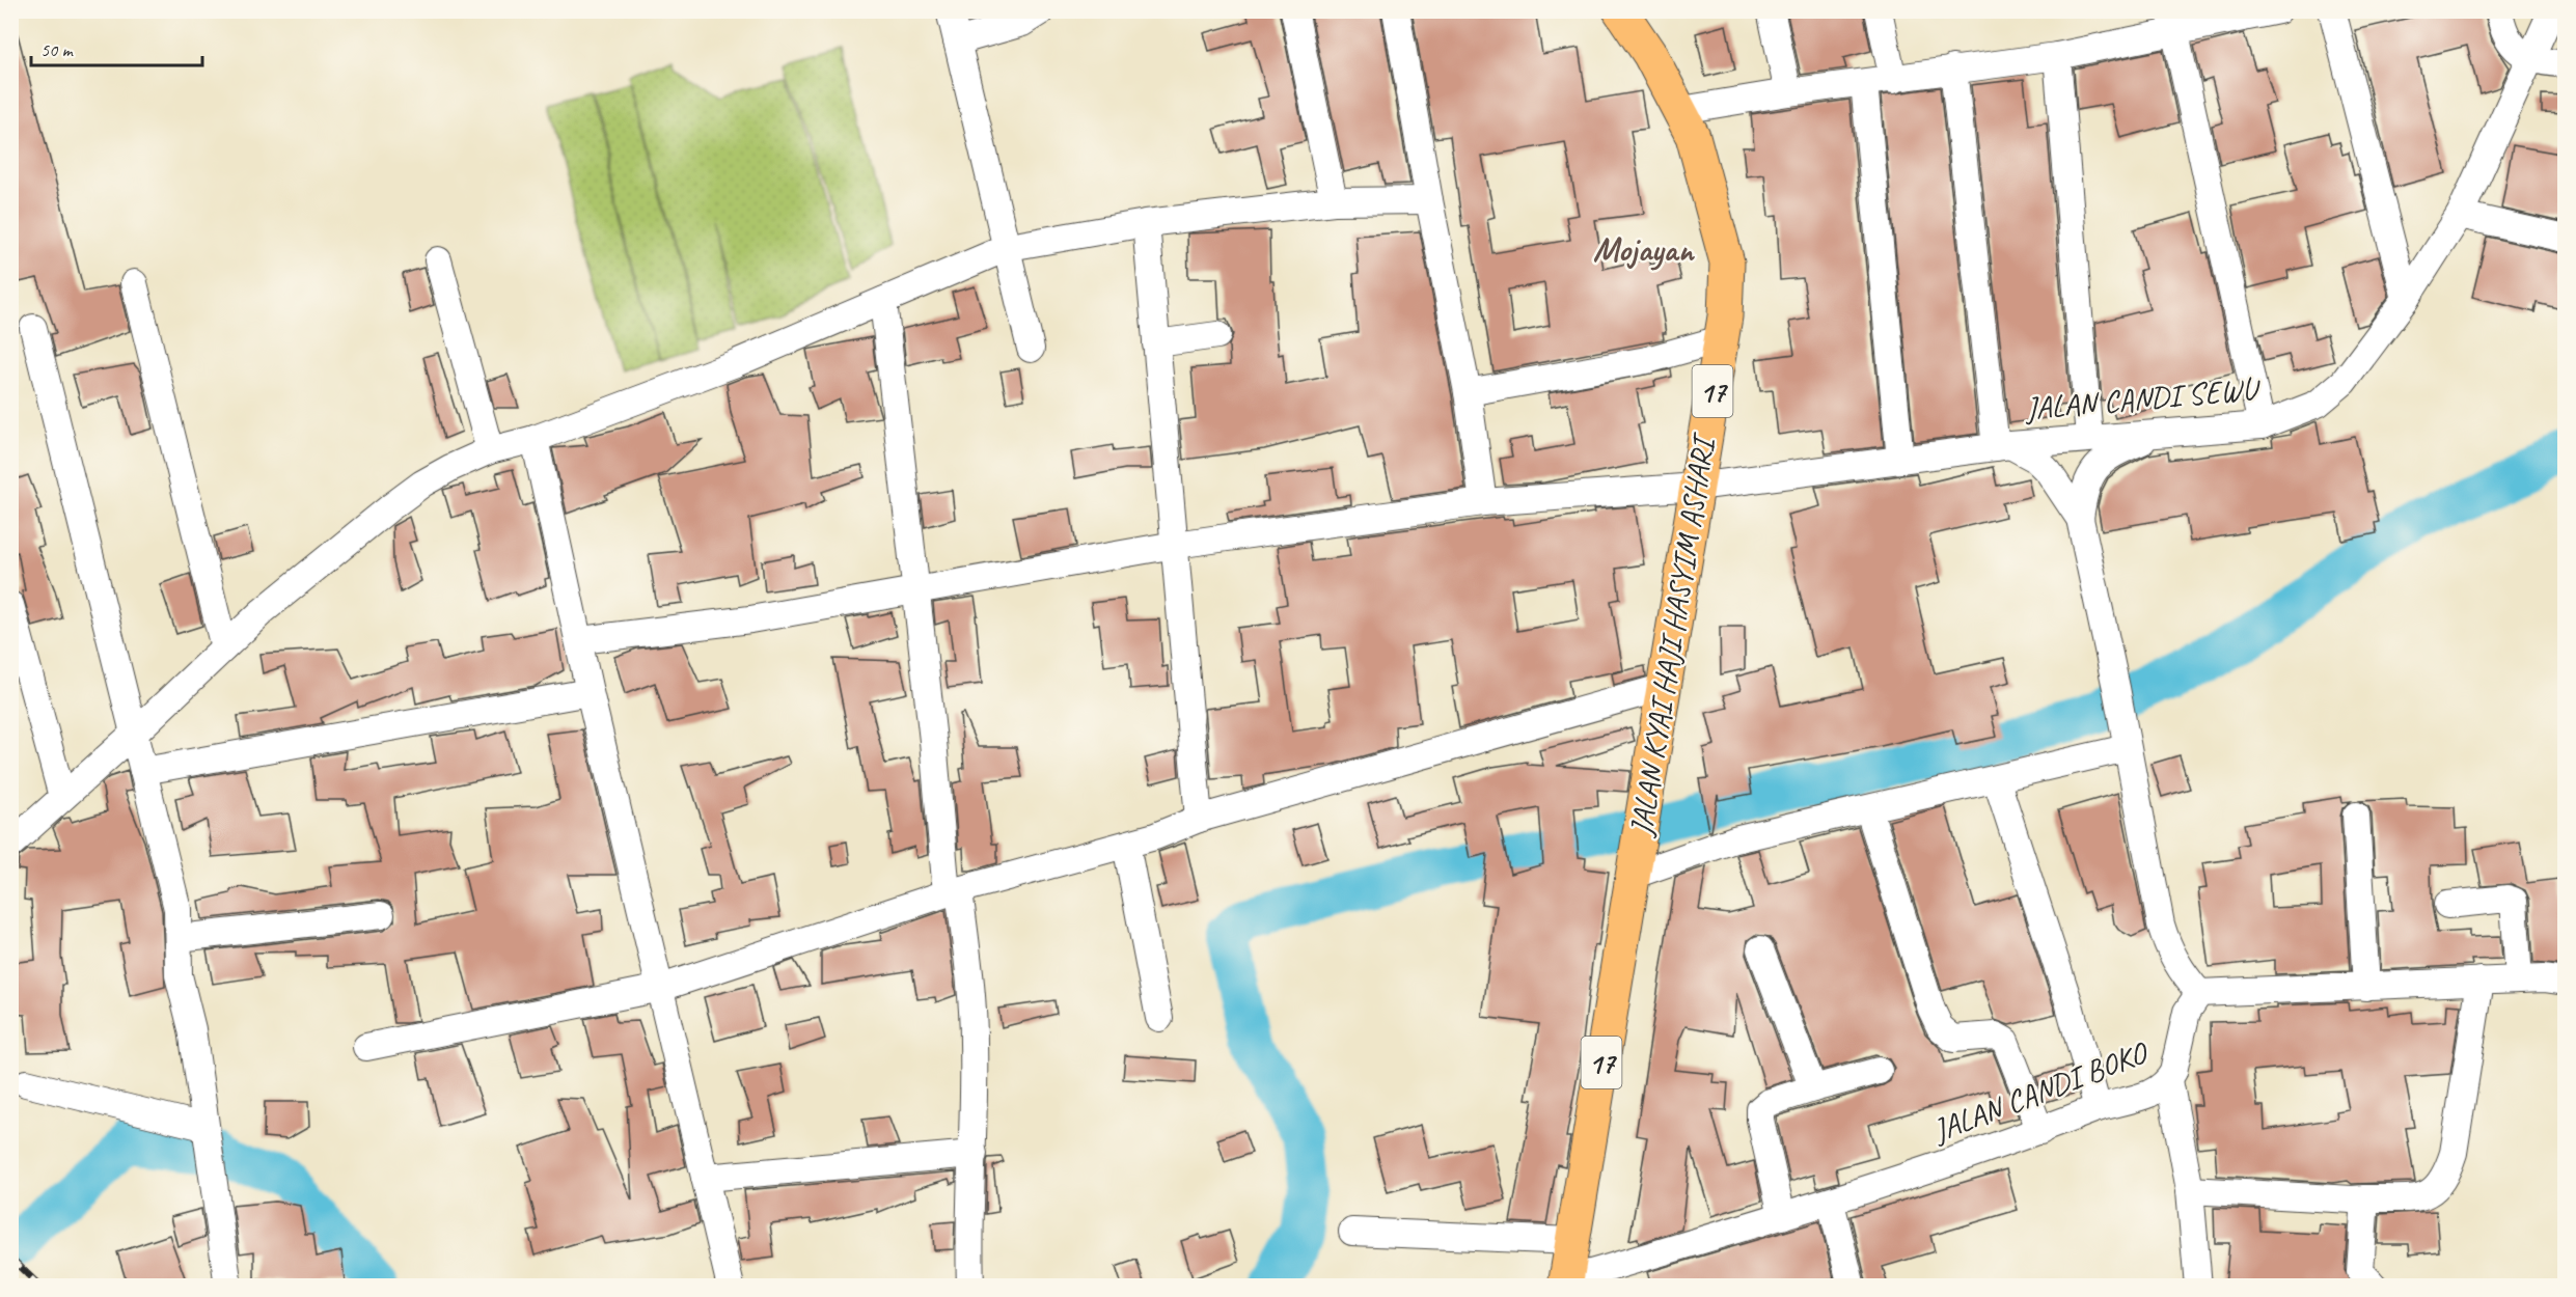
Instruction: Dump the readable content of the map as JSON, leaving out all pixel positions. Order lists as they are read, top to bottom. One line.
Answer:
{"streets":{"highway":["17","JALAN KYAI HAJI HASYIM ASHARI"],"street":["JALAN CANDI SEWU","JALAN CANDI BOKO"]},"crossings":[["JALAN CANDI SEWU","JALAN KYAI HAJI HASYIM ASHARI"],["JALAN KYAI HAJI HASYIM ASHARI","JALAN CANDI BOKO"]],"districts":["Mojayan"],"scale_bar":"50 m"}
